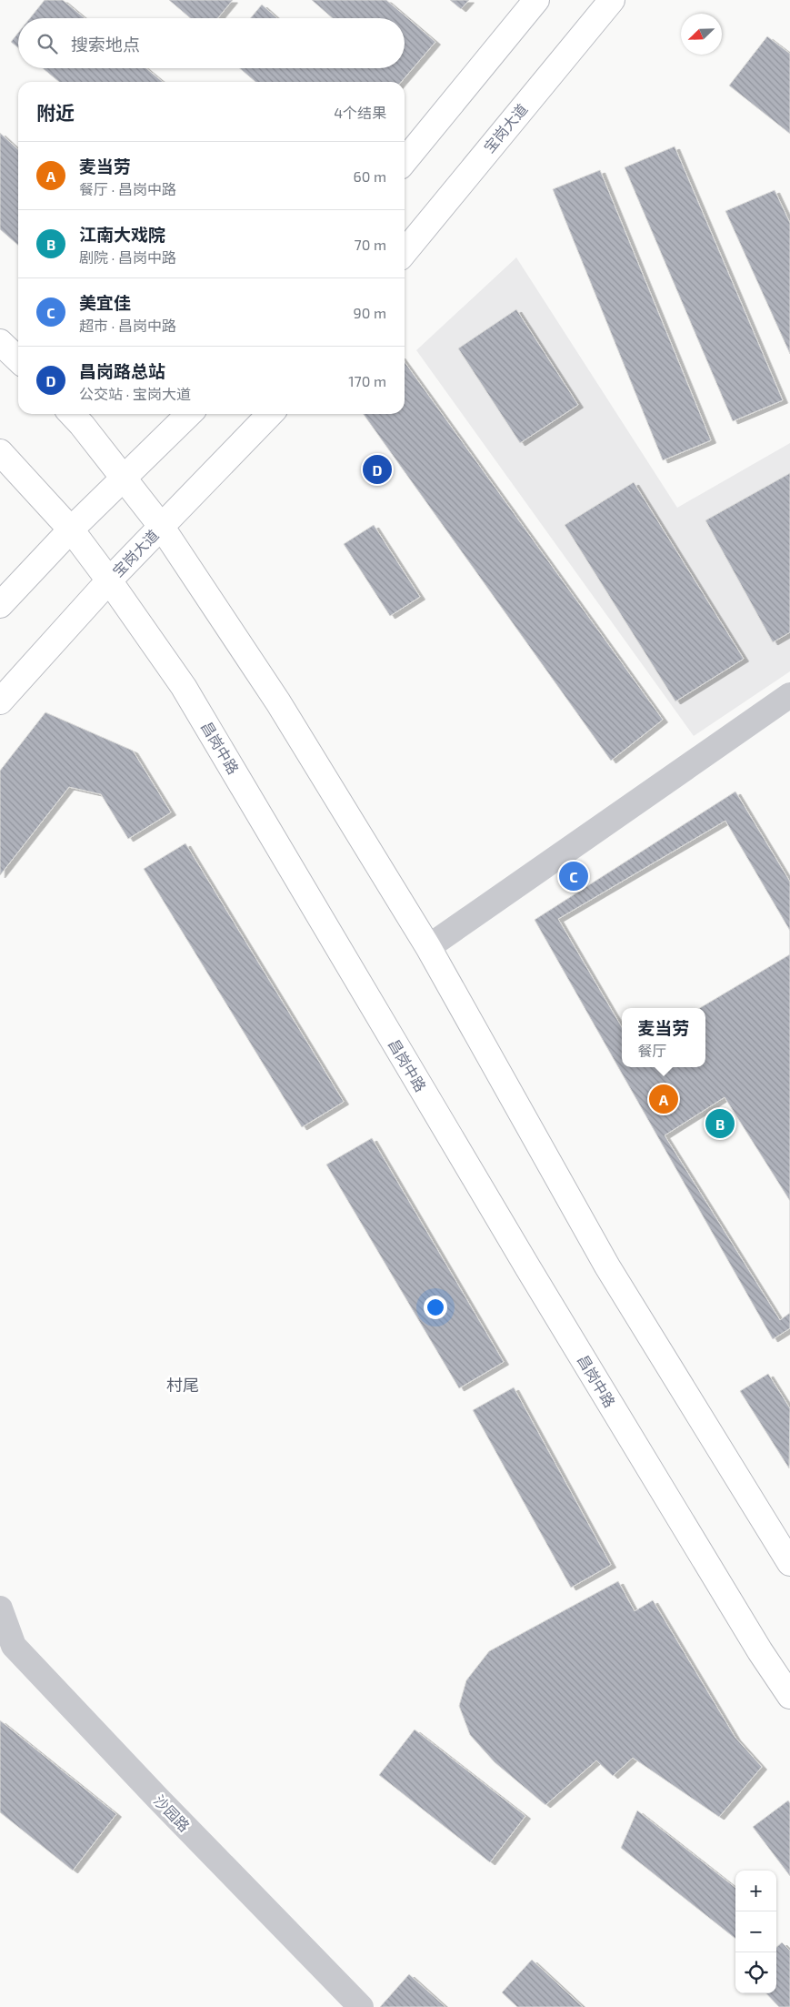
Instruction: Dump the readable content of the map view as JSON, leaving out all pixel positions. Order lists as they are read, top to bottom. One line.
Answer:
{"streets":{"main road":["宝岗大道","昌岗中路"],"street":["沙园路"]},"crossings":[["宝岗大道","昌岗中路"]],"districts":["村尾"],"north":"bottom left","page":{"search":"搜索地点","heading":["附近","4个结果"],"list":[{"mark":"A","name":"麦当劳","note":"餐厅 · 昌岗中路","value":"60 m"},{"mark":"B","name":"江南大戏院","note":"剧院 · 昌岗中路","value":"70 m"},{"mark":"C","name":"美宜佳","note":"超市 · 昌岗中路","value":"90 m"},{"mark":"D","name":"昌岗路总站","note":"公交站 · 宝岗大道","value":"170 m"}],"pins":["D","C","A","B"],"popup":["麦当劳","餐厅"],"map_buttons":["+","−"]}}
